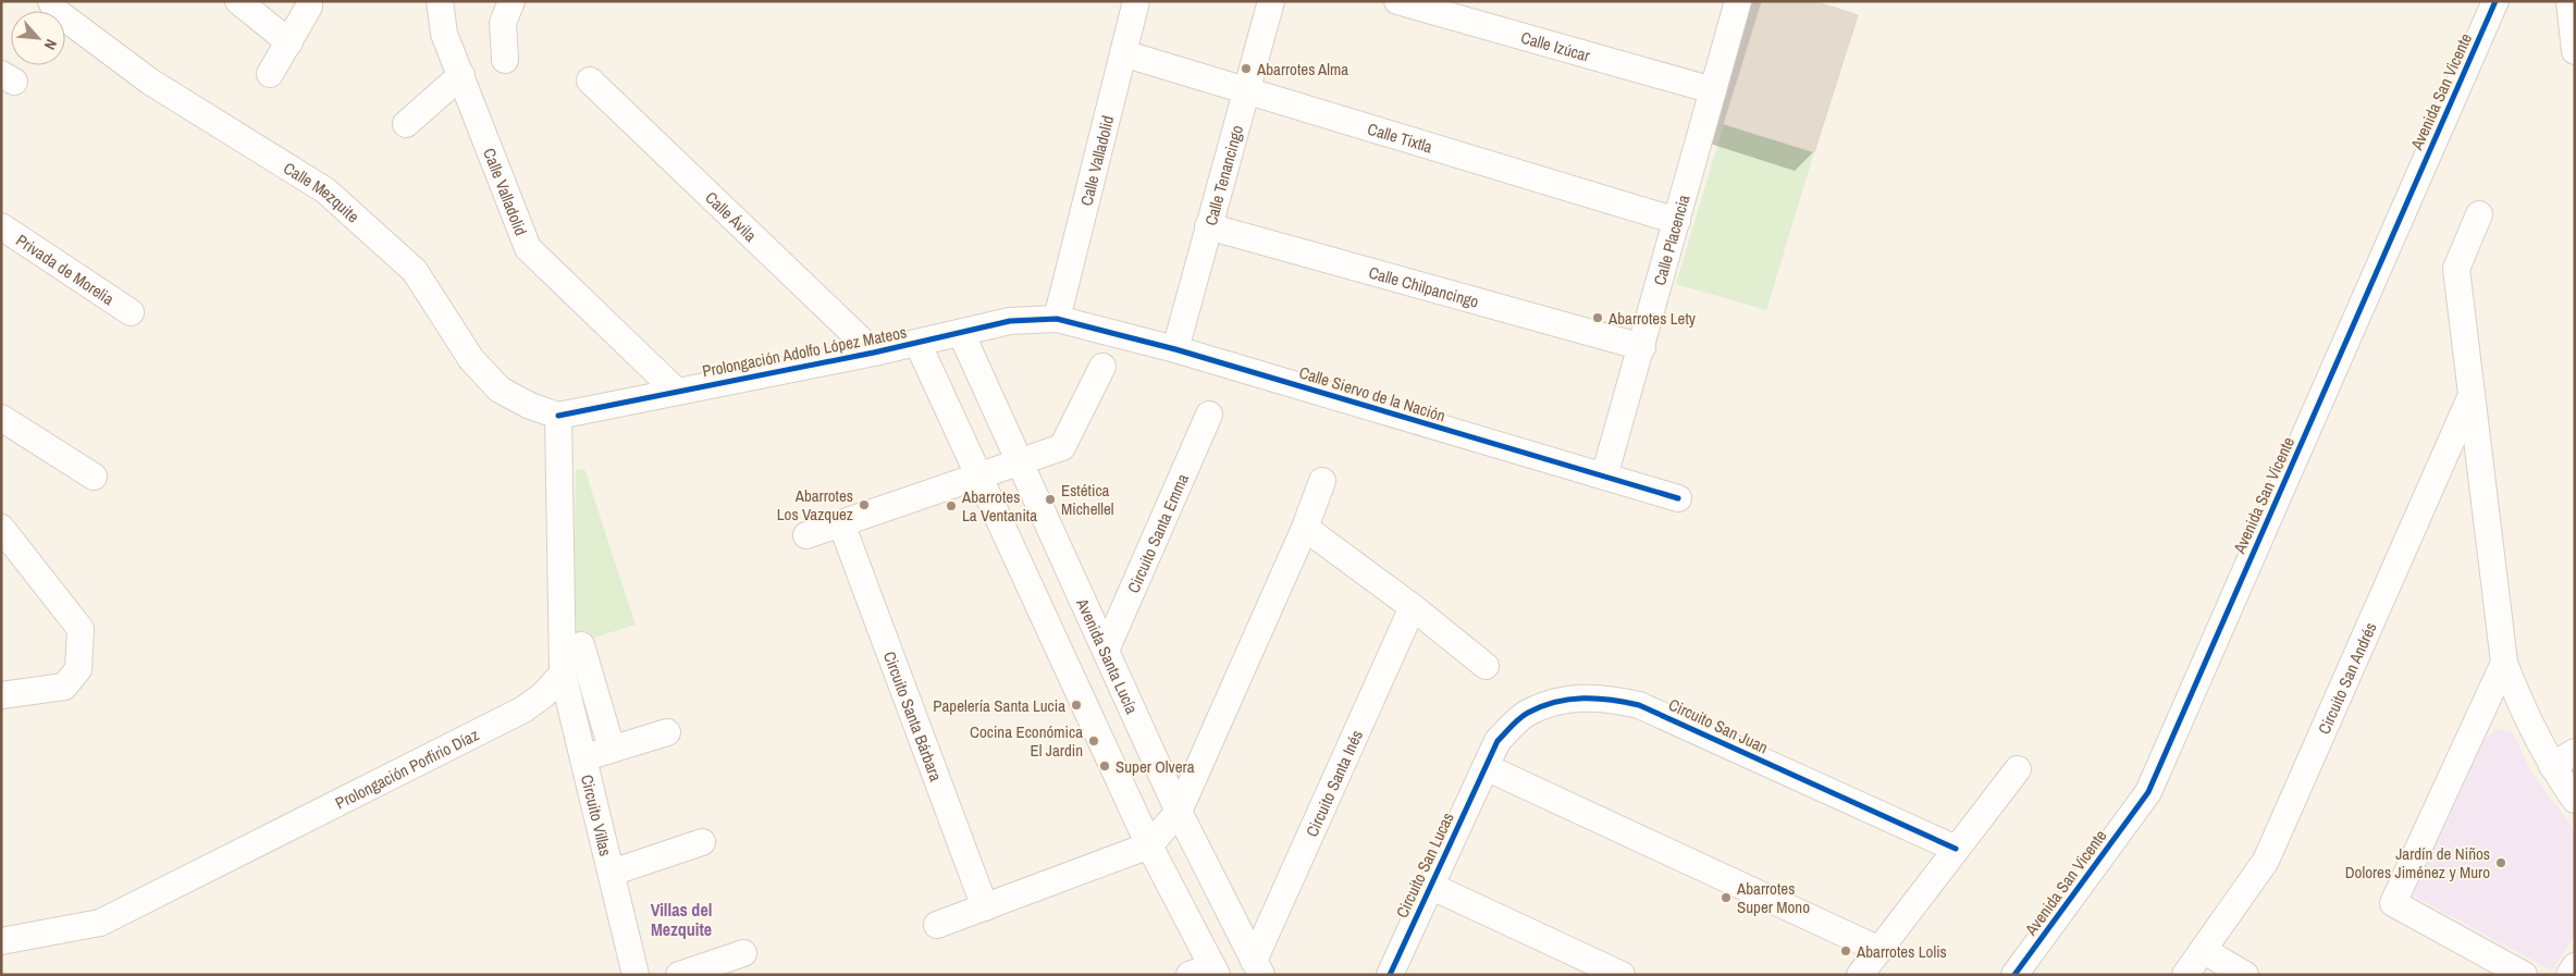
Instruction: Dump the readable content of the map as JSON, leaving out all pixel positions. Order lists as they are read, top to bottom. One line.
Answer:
{"streets":{"street":["Calle Izúcar","Avenida San Vicente","Calle Tixtla","Calle Valladolid","Calle Tenancingo","Calle Mezquite","Calle Ávila","Calle Placencia","Privada de Morelia","Calle Chilpancingo","Prolongación Adolfo López Mateos","Calle Siervo de la Nación","Circuito Santa Emma","Avenida Santa Lucía","Circuito San Andrés","Circuito Santa Bárbara","Circuito San Juan","Prolongación Porfirio Díaz","Circuito Santa Inés","Circuito Villas","Circuito San Lucas"]},"crossings":[["Calle Izúcar","Calle Placencia"],["Calle Tixtla","Calle Valladolid"],["Calle Tixtla","Calle Tenancingo"],["Calle Tixtla","Calle Placencia"],["Calle Valladolid","Prolongación Adolfo López Mateos"],["Calle Valladolid","Calle Siervo de la Nación"],["Calle Tenancingo","Calle Chilpancingo"],["Calle Tenancingo","Calle Siervo de la Nación"],["Calle Mezquite","Prolongación Adolfo López Mateos"],["Calle Ávila","Prolongación Adolfo López Mateos"],["Calle Placencia","Calle Chilpancingo"],["Calle Placencia","Calle Siervo de la Nación"],["Prolongación Adolfo López Mateos","Calle Siervo de la Nación"],["Prolongación Adolfo López Mateos","Avenida Santa Lucía"],["Circuito Santa Emma","Avenida Santa Lucía"],["Avenida Santa Lucía","Circuito Santa Inés"],["Circuito San Juan","Circuito San Lucas"],["Prolongación Porfirio Díaz","Circuito Villas"]],"districts":["Villas del Mezquite"],"places":["Abarrotes Alma","Abarrotes Lety","Estética Michellel","Abarrotes Los Vazquez","Abarrotes La Ventanita","Papelería Santa Lucia","Cocina Económica El Jardin","Super Olvera","Jardín de Niños Dolores Jiménez y Muro","Abarrotes Super Mono","Abarrotes Lolis"],"north":"bottom right"}
